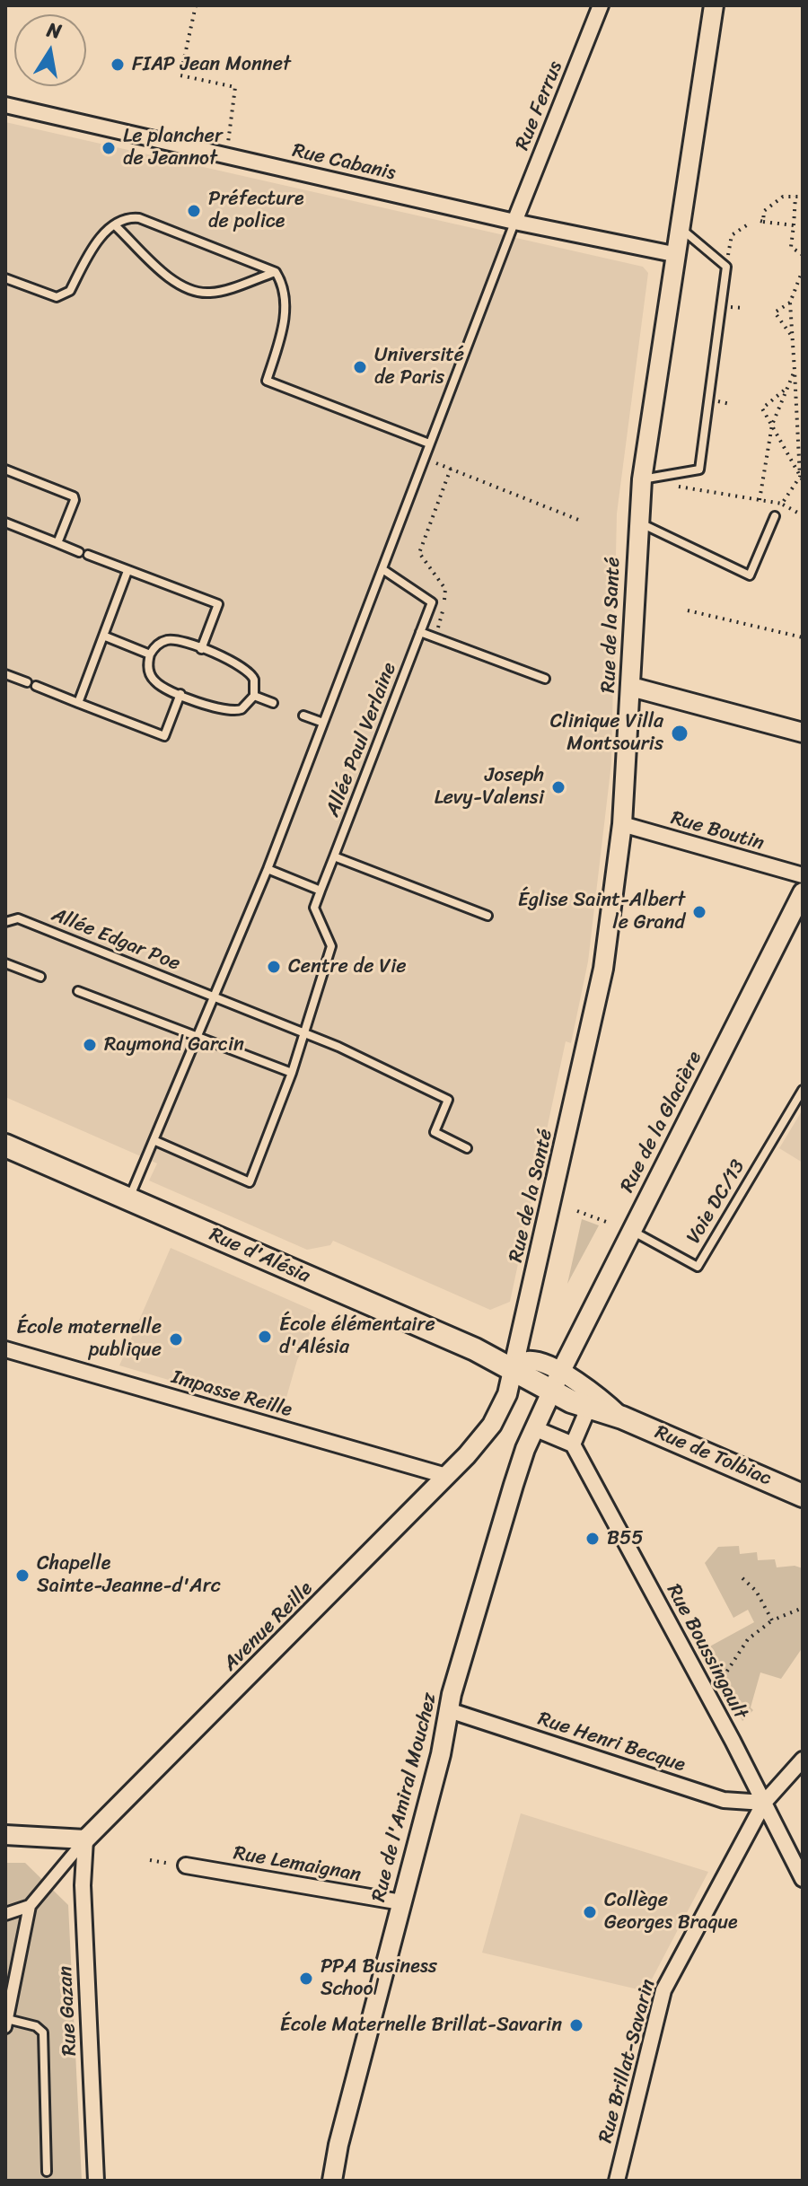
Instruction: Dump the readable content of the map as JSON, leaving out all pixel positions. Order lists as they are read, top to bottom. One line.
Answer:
{"streets":{"main road":["Rue d'Alésia","Rue de Tolbiac"],"street":["Rue Ferrus","Rue Cabanis","Rue de la Santé","Rue Boutin","Rue de la Glacière","Impasse Reille","Avenue Reille","Rue Boussingault","Rue Henri Becque","Rue de l'Amiral Mouchez","Rue Lemaignan","Rue Gazan","Rue Brillat-Savarin"],"lane":["Allée Paul Verlaine","Allée Edgar Poe","Voie DC/13"]},"crossings":[["Rue Ferrus","Rue Cabanis"],["Rue Cabanis","Rue de la Santé"],["Rue de la Santé","Rue Boutin"],["Rue de la Santé","Rue d'Alésia"],["Rue de la Santé","Avenue Reille"],["Rue de la Glacière","Voie DC/13"],["Rue de la Glacière","Rue d'Alésia"],["Rue de la Glacière","Rue de Tolbiac"],["Rue de la Glacière","Rue de l'Amiral Mouchez"],["Rue d'Alésia","Rue de Tolbiac"],["Rue d'Alésia","Avenue Reille"],["Rue d'Alésia","Rue de l'Amiral Mouchez"],["Impasse Reille","Avenue Reille"],["Rue de Tolbiac","Rue de l'Amiral Mouchez"],["Avenue Reille","Rue Gazan"],["Rue Boussingault","Rue Henri Becque"],["Rue Boussingault","Rue Brillat-Savarin"],["Rue Henri Becque","Rue de l'Amiral Mouchez"],["Rue Henri Becque","Rue Brillat-Savarin"],["Rue de l'Amiral Mouchez","Rue Lemaignan"]],"places":["FIAP Jean Monnet","Le plancher de Jeannot","Préfecture de police","Université de Paris","Clinique Villa Montsouris","Joseph Levy-Valensi","Église Saint-Albert le Grand","Centre de Vie","Raymond Garcin","École élémentaire d'Alésia","École maternelle publique","B55","Chapelle Sainte-Jeanne-d'Arc","Collège Georges Braque","PPA Business School","École Maternelle Brillat-Savarin"],"north":"top"}
